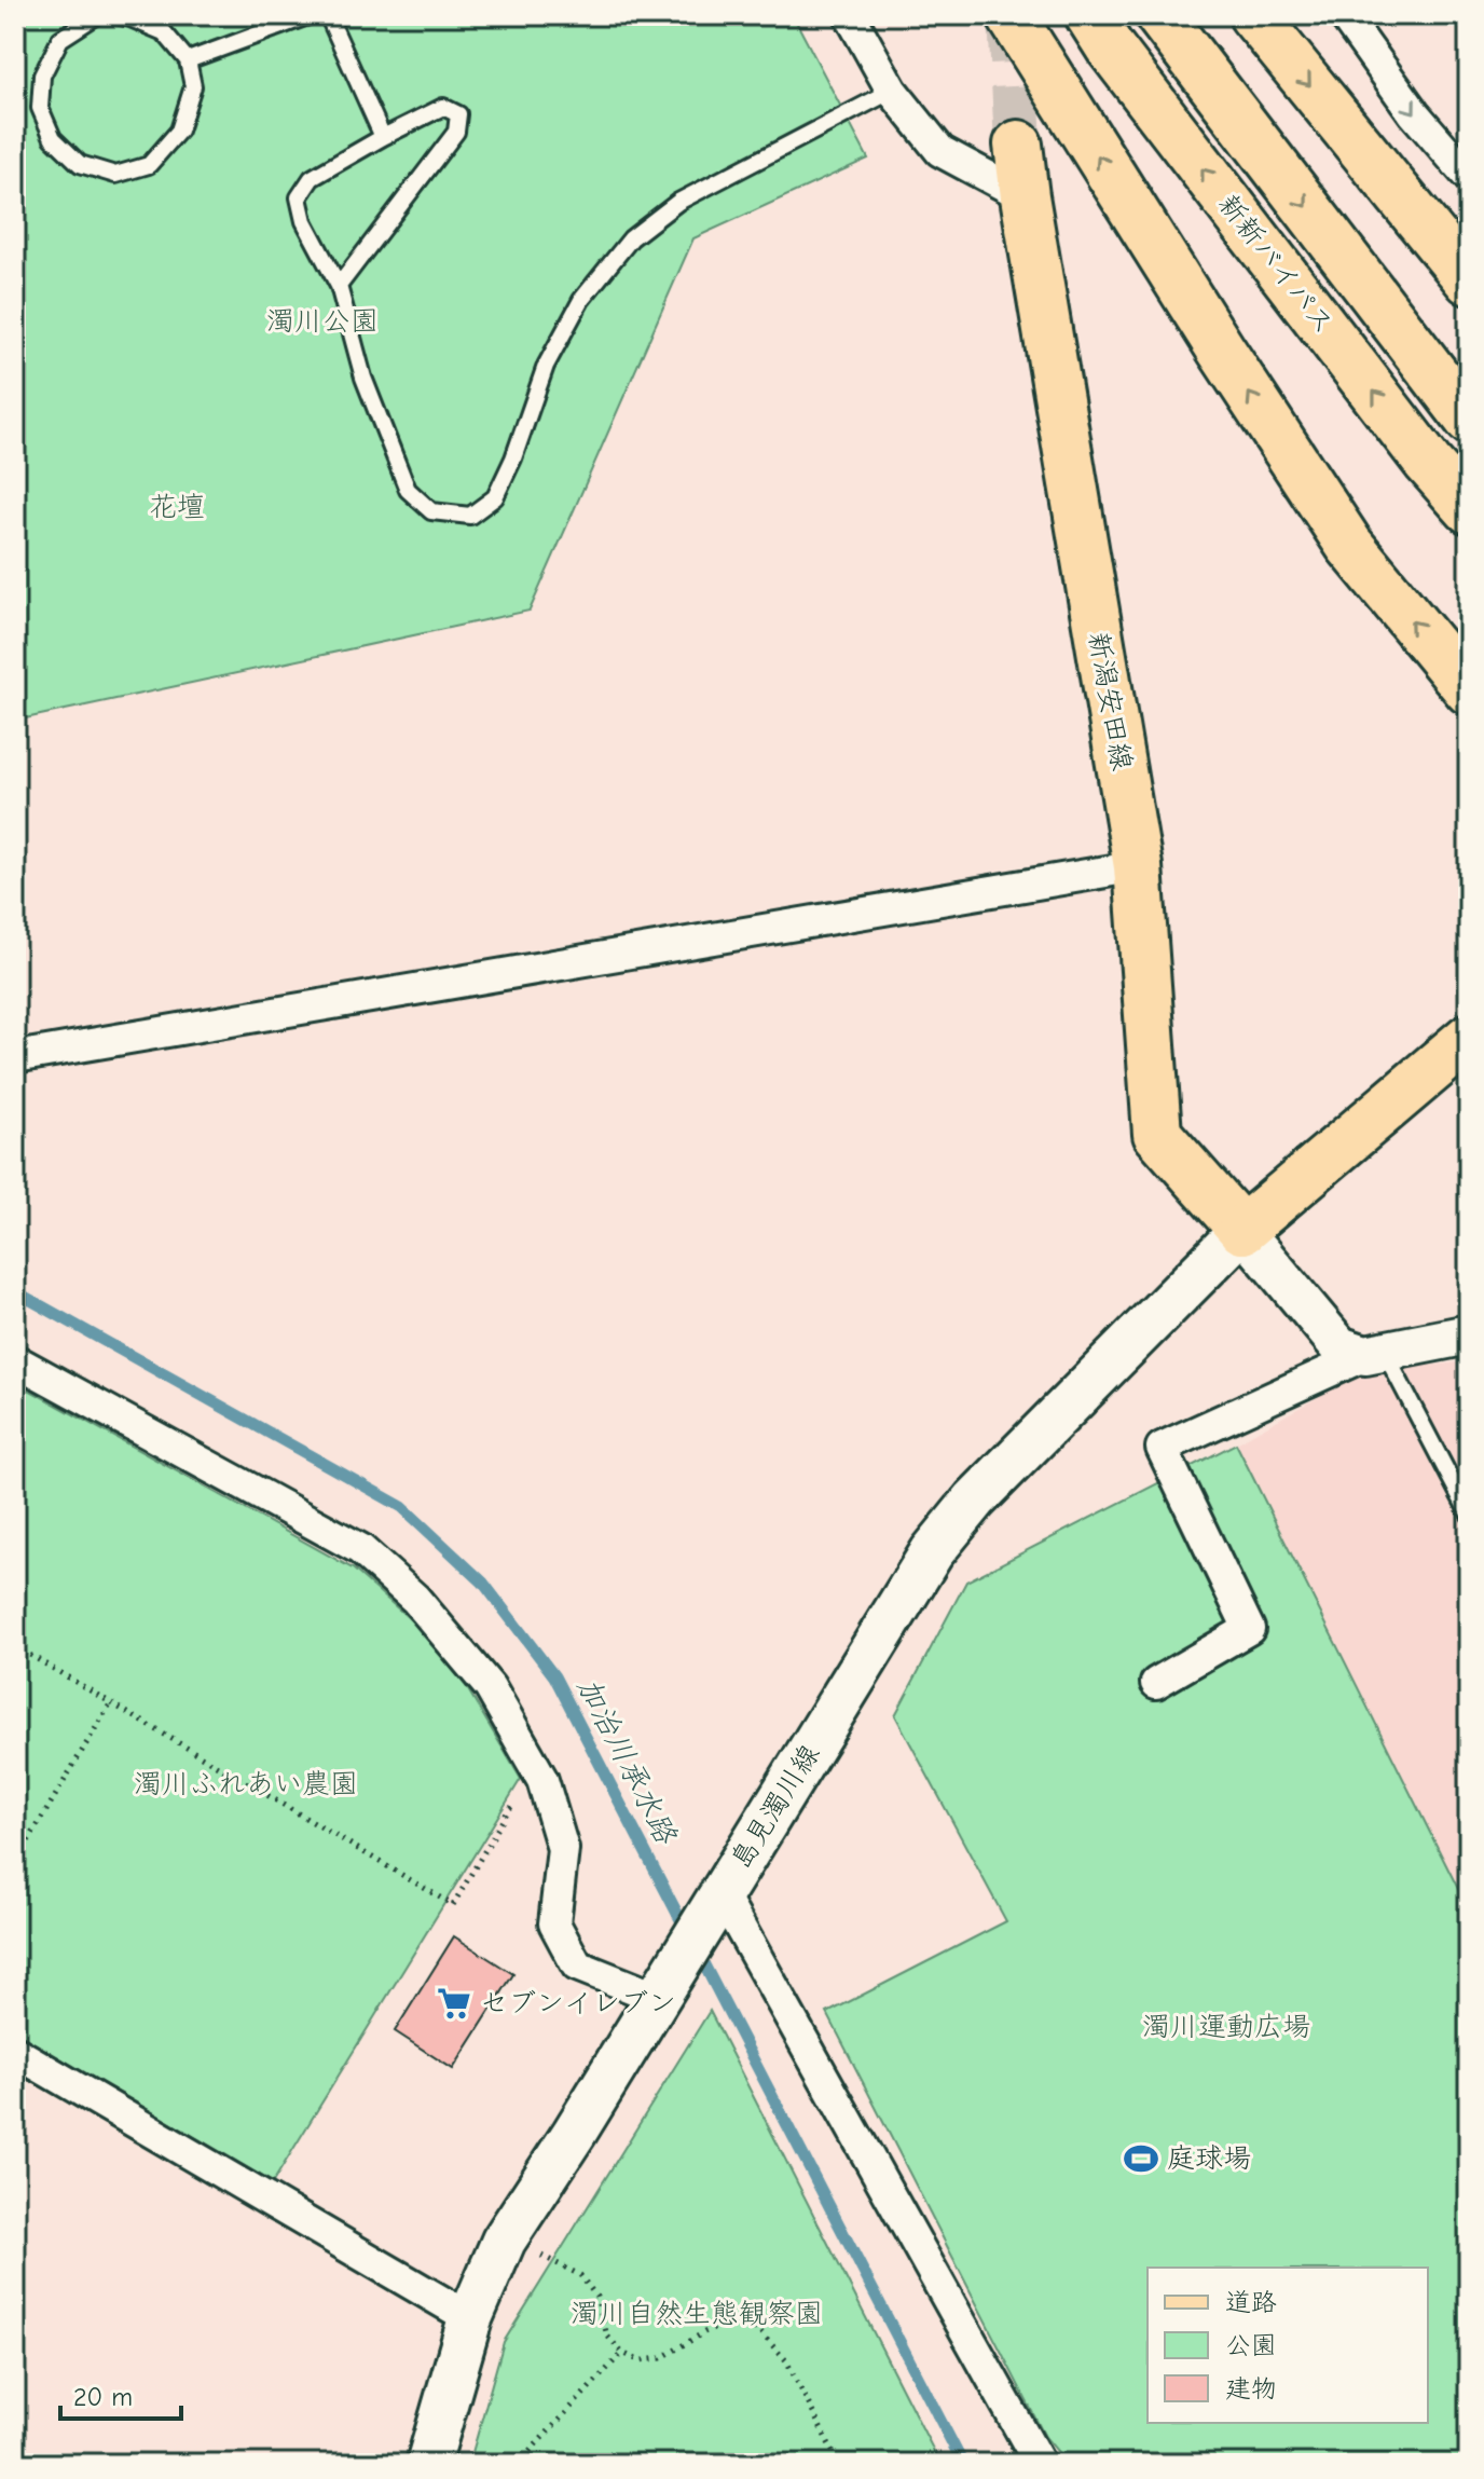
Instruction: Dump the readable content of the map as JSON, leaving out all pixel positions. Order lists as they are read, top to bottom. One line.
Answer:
{"streets":{"main road":["新新バイパス","新潟安田線","島見濁川線"]},"crossings":[["新潟安田線","島見濁川線"]],"water":["加治川承水路"],"parks":["濁川公園","花壇","濁川ふれあい農園","濁川運動広場","濁川自然生態観察園"],"places":{"supermarket":["セブンイレブン"],"sports":["庭球場"]},"legend":["道路","公園","建物"],"scale_bar":"20 m"}
